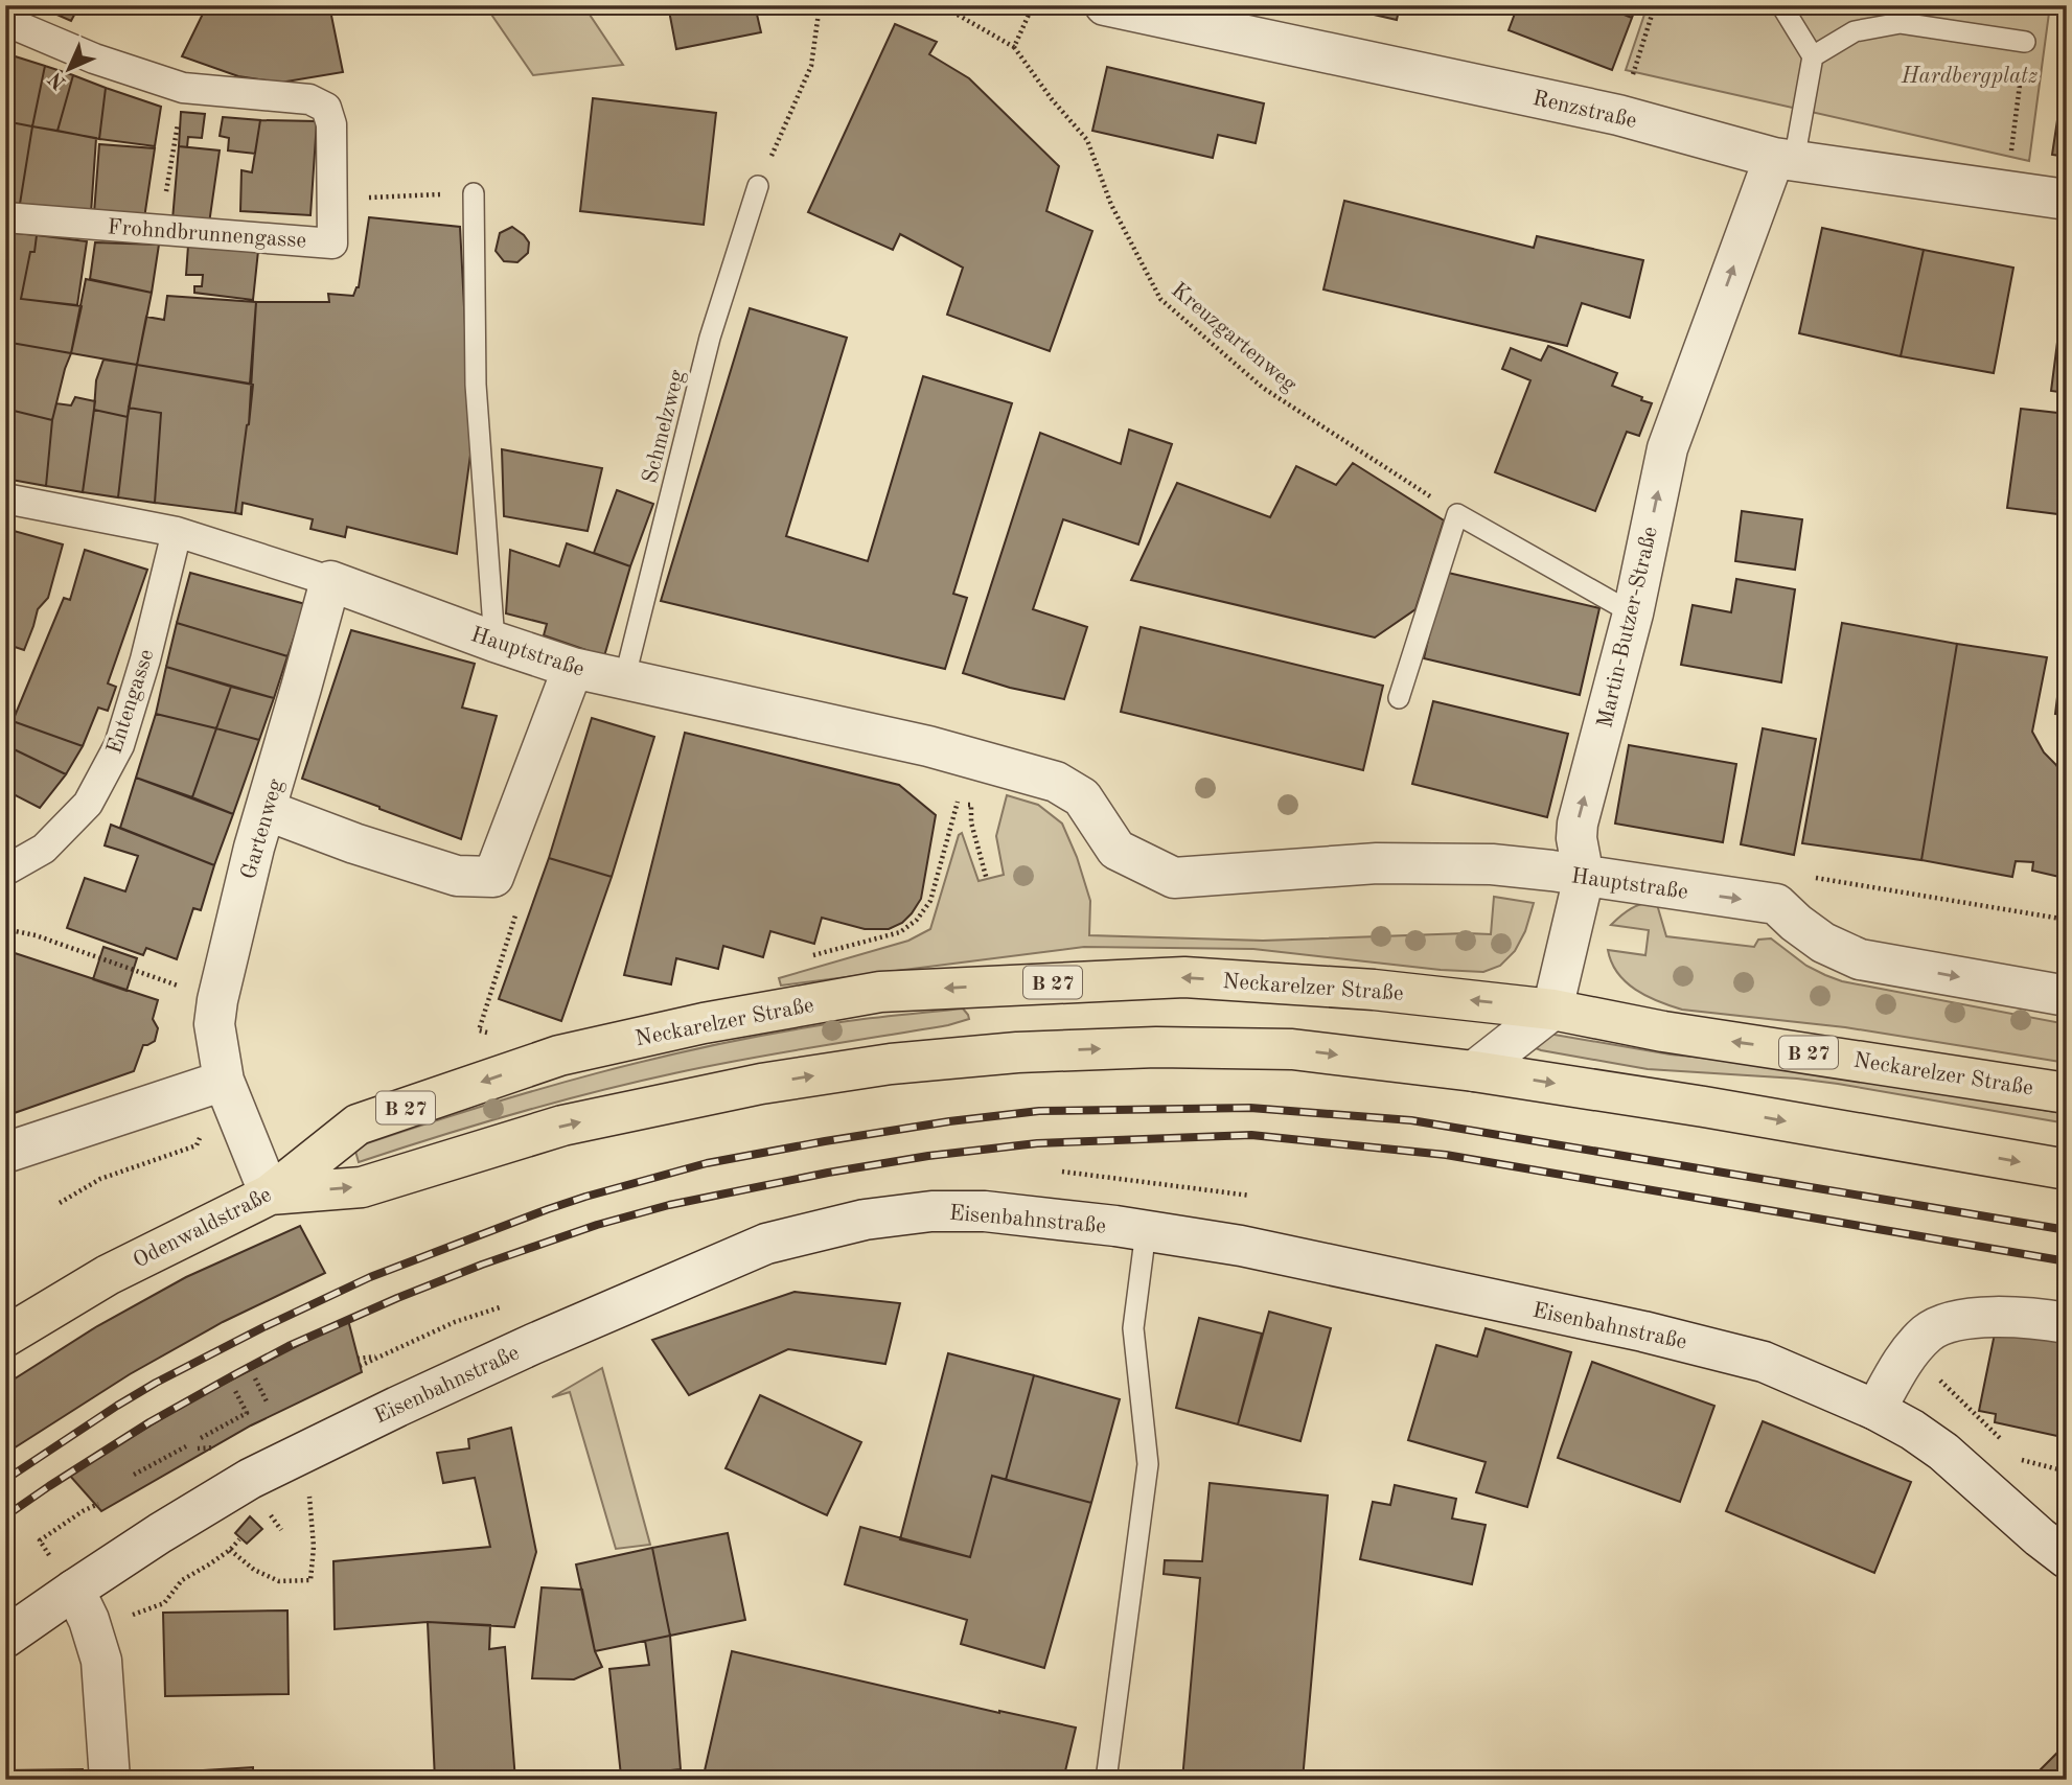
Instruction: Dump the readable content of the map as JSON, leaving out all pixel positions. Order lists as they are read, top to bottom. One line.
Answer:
{"streets":{"main road":["B 27","Neckarelzer Straße","Odenwaldstraße"],"street":["Renzstraße","Frohndbrunnengasse","Martin-Butzer-Straße","Hauptstraße","Entengasse","Gartenweg","Eisenbahnstraße"],"lane":["Schmelzweg"],"path":["Kreuzgartenweg"]},"crossings":[["Renzstraße","Martin-Butzer-Straße"],["Schmelzweg","Hauptstraße"],["Martin-Butzer-Straße","Hauptstraße"],["Martin-Butzer-Straße","Neckarelzer Straße"],["Hauptstraße","Entengasse"],["Hauptstraße","Gartenweg"],["Gartenweg","B 27"],["Gartenweg","Odenwaldstraße"],["B 27","Odenwaldstraße"],["Neckarelzer Straße","Odenwaldstraße"]],"one_way":["Martin-Butzer-Straße"],"parks":["Hardbergplatz"],"north":"bottom left"}
